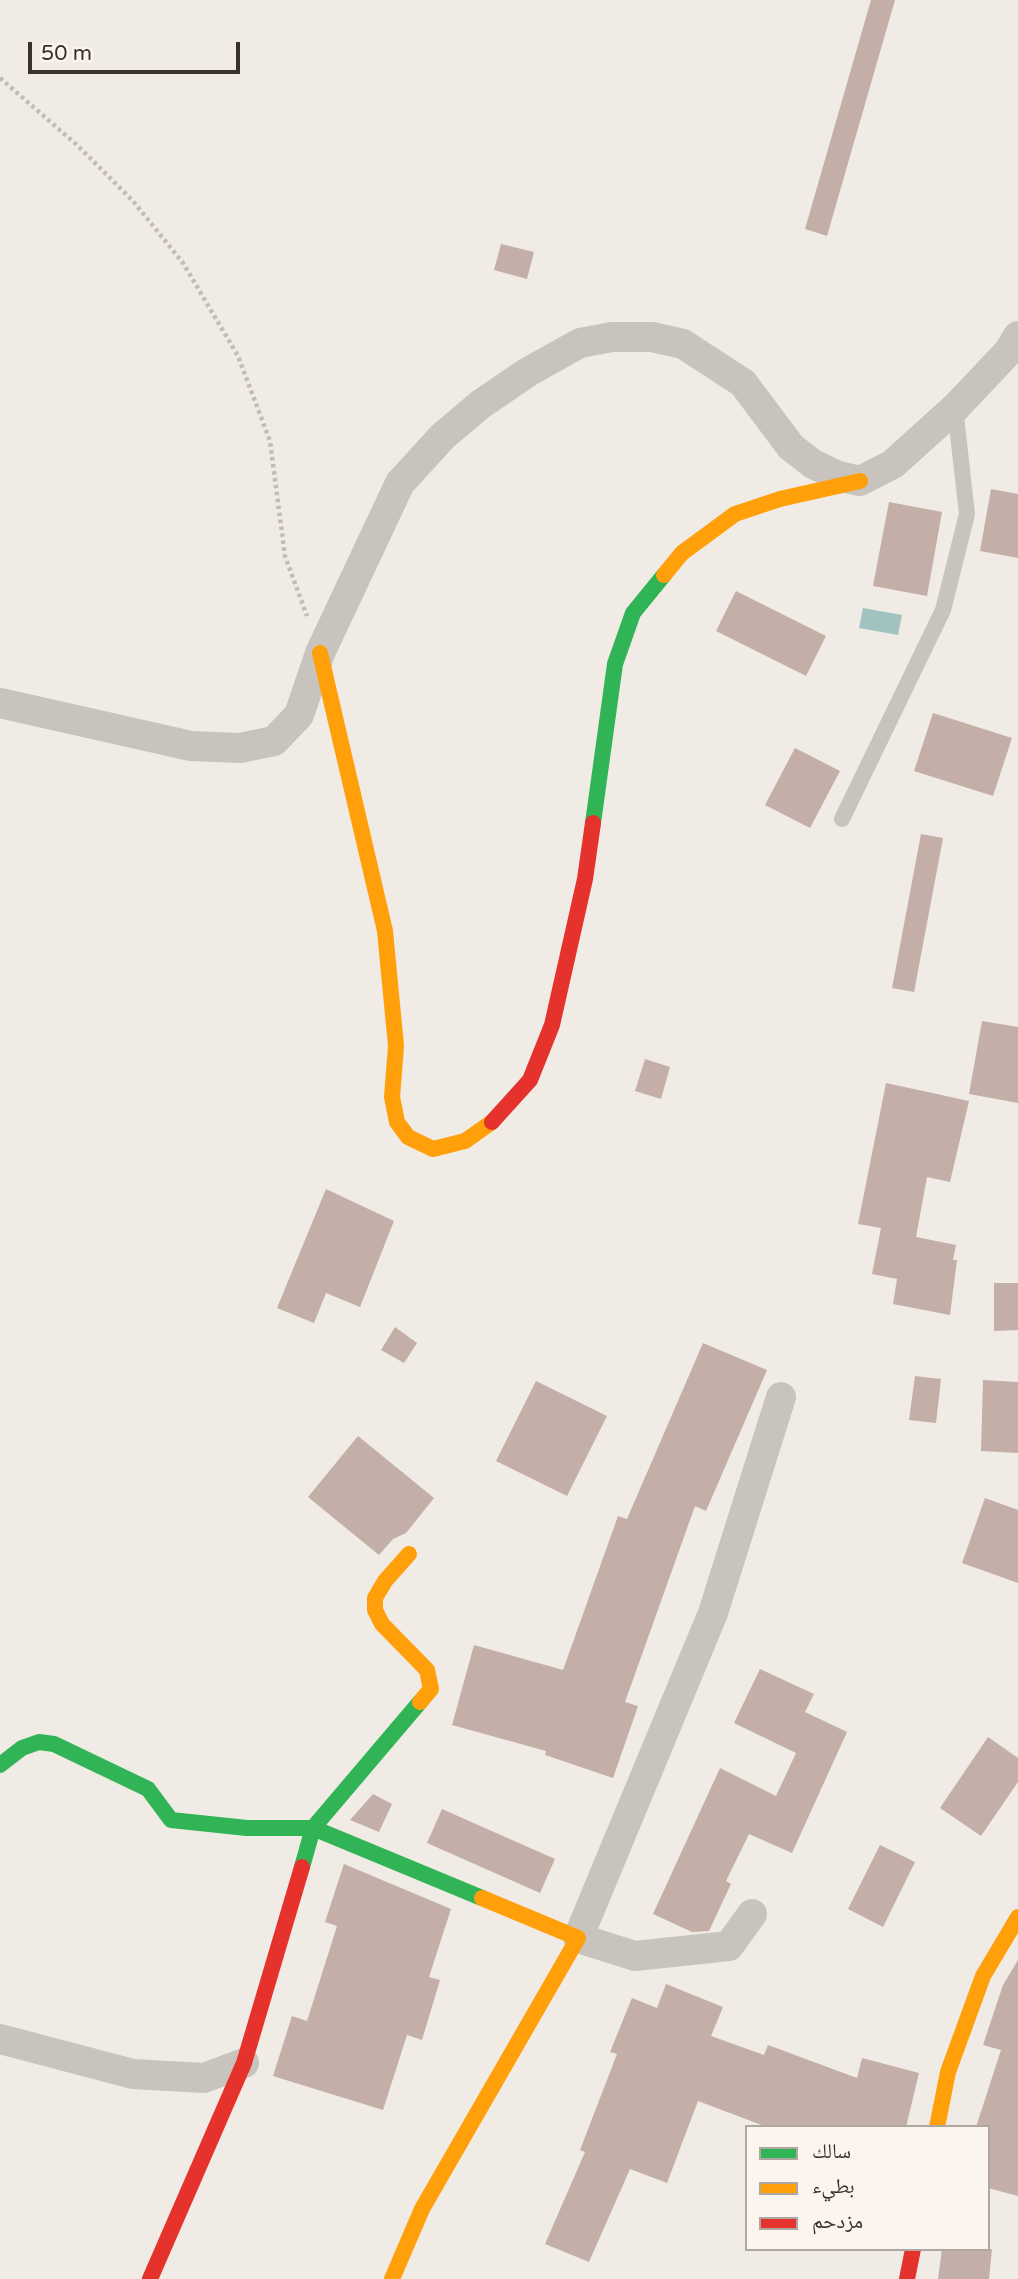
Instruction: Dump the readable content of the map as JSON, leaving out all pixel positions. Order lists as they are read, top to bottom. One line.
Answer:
{"legend":["سالك","بطيء","مزدحم"],"scale_bar":"50 m"}
